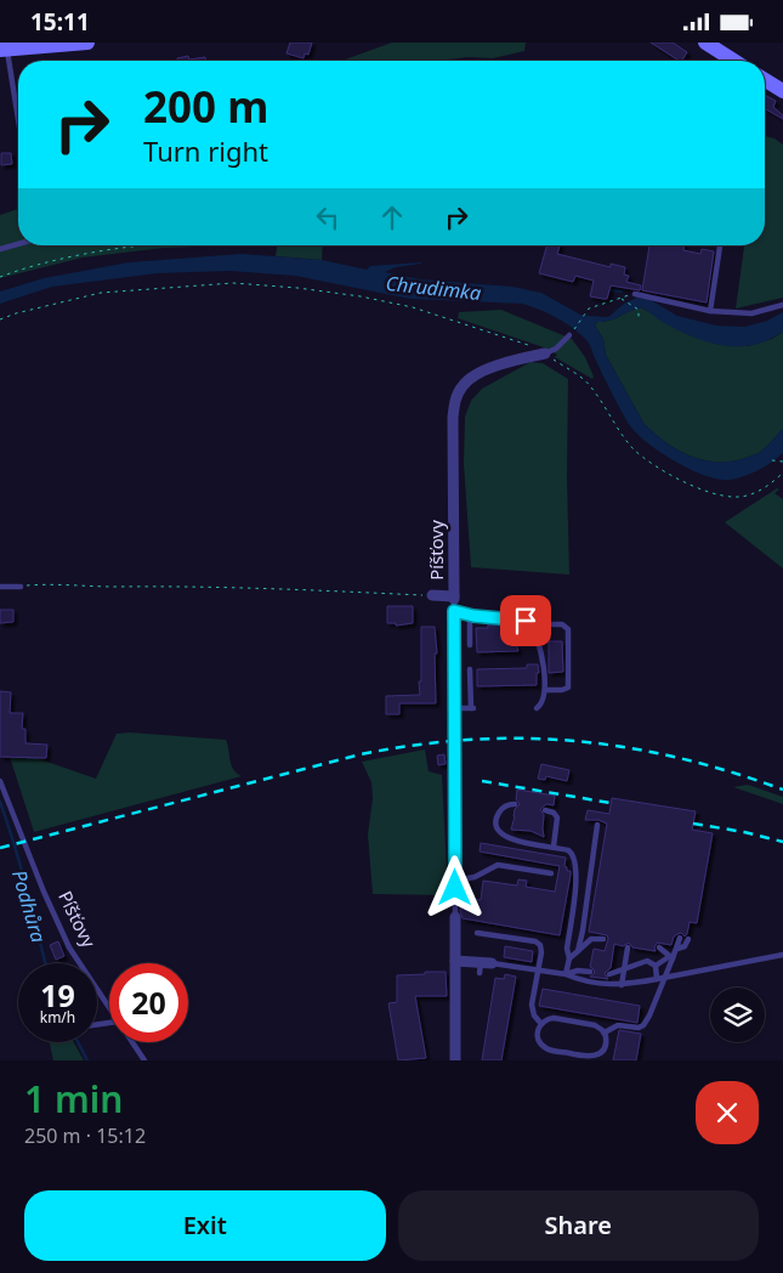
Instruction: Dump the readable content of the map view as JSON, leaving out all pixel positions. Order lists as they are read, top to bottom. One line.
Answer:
{"streets":{"street":["Píšťovy"]},"water":["Chrudimka","Podhůra"],"page":{"status":"15:11","turn":["200 m","Turn right"],"speed":"19 km/h","limit":"20","heading":["1 min","250 m · 15:12"],"buttons":["Exit","Share"]}}
